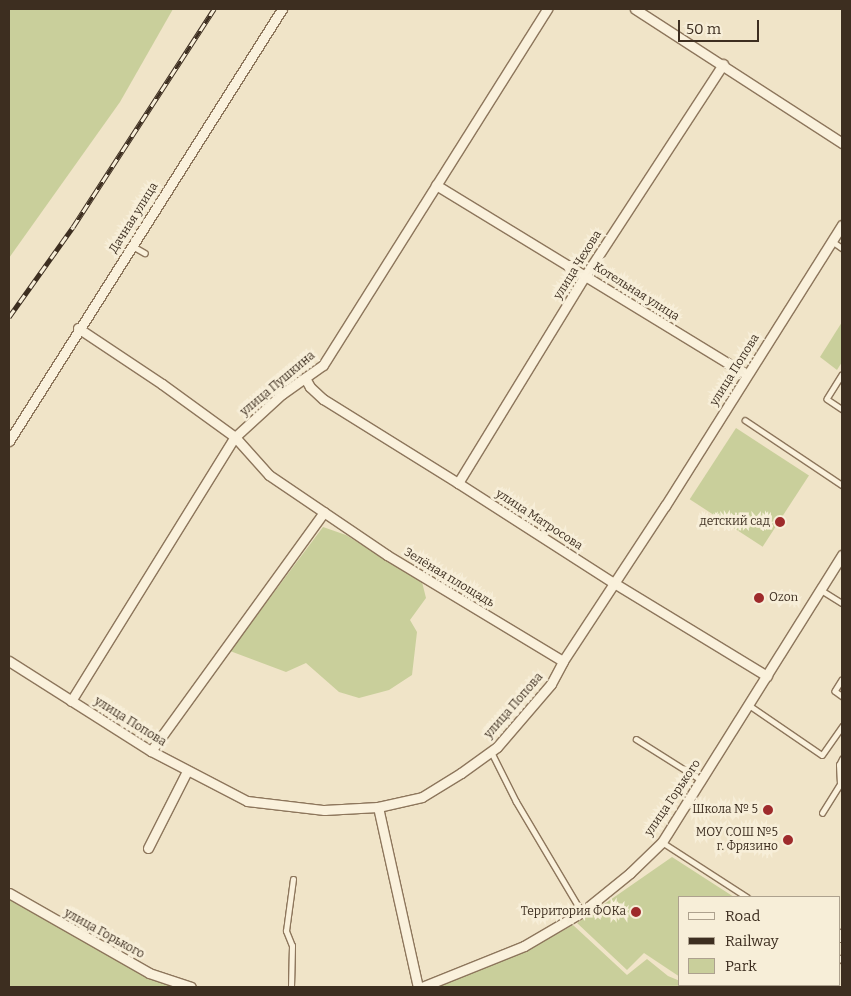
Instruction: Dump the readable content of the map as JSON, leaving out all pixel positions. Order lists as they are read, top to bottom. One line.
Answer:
{"streets":{"street":["Дачная улица","улица Чехова","Котельная улица","улица Попова","улица Пушкина","улица Матросова","Зелёная площадь","улица Горького"]},"crossings":[["Дачная улица","Зелёная площадь"],["улица Чехова","Котельная улица"],["улица Чехова","улица Матросова"],["Котельная улица","улица Попова"],["Котельная улица","улица Пушкина"],["улица Попова","улица Пушкина"],["улица Попова","улица Матросова"],["улица Попова","Зелёная площадь"],["улица Пушкина","улица Матросова"],["улица Пушкина","Зелёная площадь"],["улица Матросова","улица Горького"]],"places":["детский сад","Ozon","Школа № 5","МОУ СОШ №5 г. Фрязино","Территория ФОКа"],"legend":["Road","Railway","Park"],"scale_bar":"50 m"}
